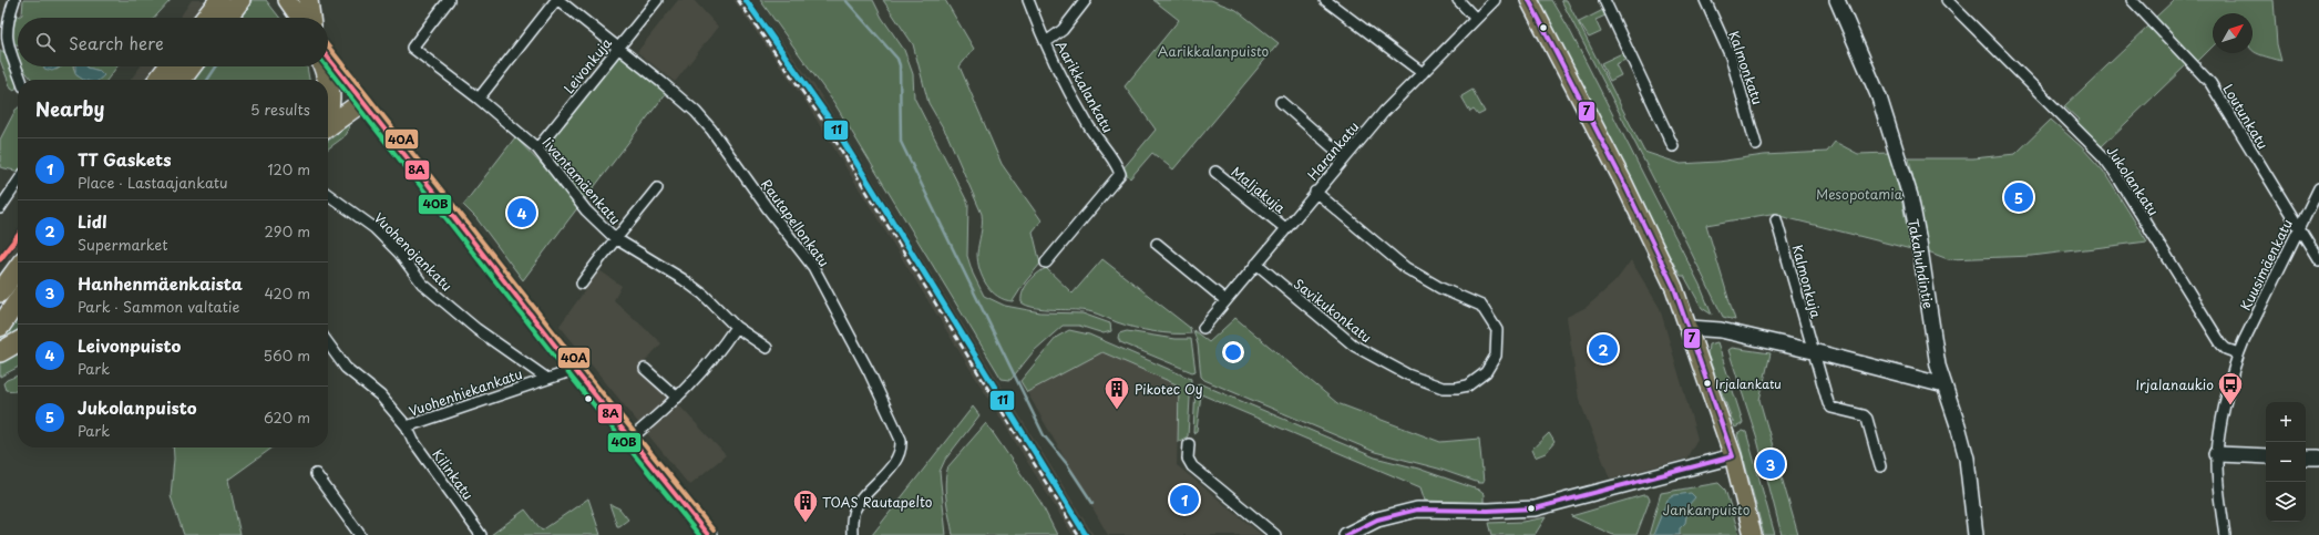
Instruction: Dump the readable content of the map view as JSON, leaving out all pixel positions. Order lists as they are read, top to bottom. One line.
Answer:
{"streets":{"street":["Leivonkuja","Kalmonkatu","Aarikkalankatu","Loutunkatu","Harankatu","Iivantamäenkatu","Jukolankatu","Maljakuja","Rautapellonkatu","Vuohenojankatu","Takahuhdintie","Kuusimäenkatu","Kalmonkuja","Savikukonkatu","Vuohenhiekankatu","Kilinkatu"]},"crossings":[["Leivonkuja","Iivantamäenkatu"],["Leivonkuja","Rautapellonkatu"],["Loutunkatu","Kuusimäenkatu"],["Harankatu","Maljakuja"],["Harankatu","Savikukonkatu"],["Jukolankatu","Kuusimäenkatu"],["Vuohenojankatu","Vuohenhiekankatu"],["Vuohenhiekankatu","Kilinkatu"]],"parks":["Aarikkalanpuisto","Mesopotamia","Jankanpuisto"],"places":{"other":["Irjalankatu"],"bus stop":["Irjalanaukio"],"building":["Pikotec Oy","TOAS Rautapelto"]},"lines":["transit line 11","transit line 7","transit line 40A","transit line 8A","transit line 40B","transit line 3"],"north":"top right","page":{"search":"Search here","heading":["Nearby","5 results"],"list":[{"mark":"1","name":"TT Gaskets","note":"Place · Lastaajankatu","value":"120 m"},{"mark":"2","name":"Lidl","note":"Supermarket","value":"290 m"},{"mark":"3","name":"Hanhenmäenkaista","note":"Park · Sammon valtatie","value":"420 m"},{"mark":"4","name":"Leivonpuisto","note":"Park","value":"560 m"},{"mark":"5","name":"Jukolanpuisto","note":"Park","value":"620 m"}],"pins":["5","4","2","3","1"],"map_buttons":["+","−"]}}
